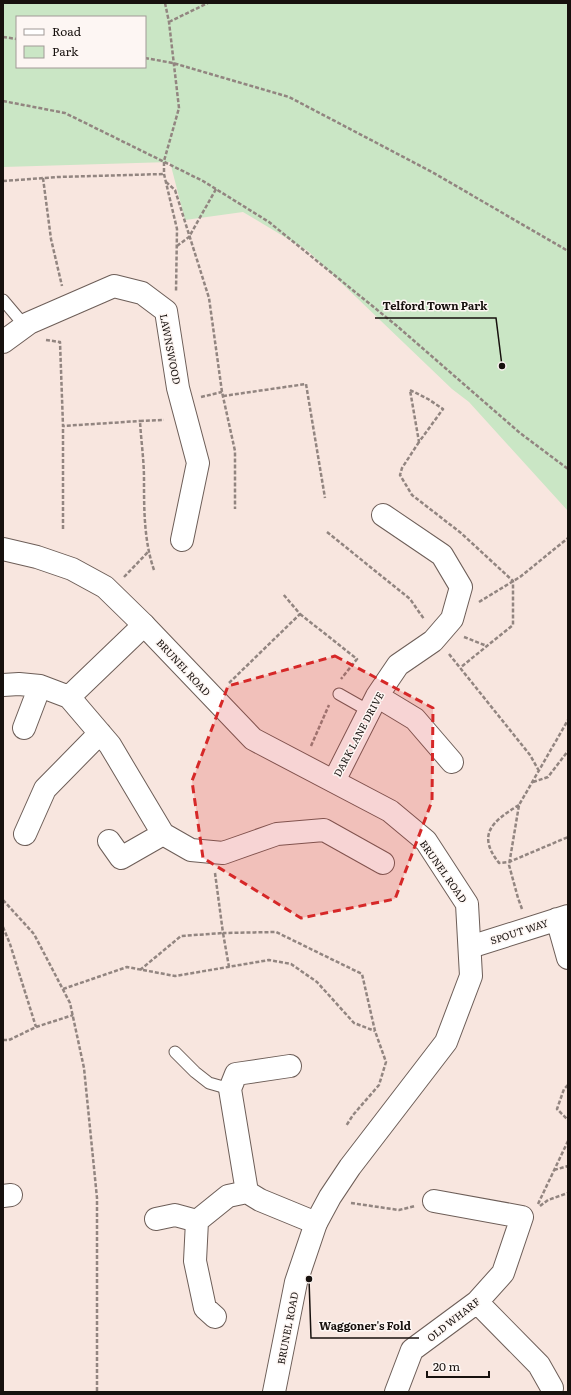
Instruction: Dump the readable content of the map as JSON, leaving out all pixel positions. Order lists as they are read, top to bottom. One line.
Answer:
{"streets":{"street":["LAWNSWOOD","BRUNEL ROAD","DARK LANE DRIVE","SPOUT WAY","OLD WHARF"]},"crossings":[["BRUNEL ROAD","DARK LANE DRIVE"],["BRUNEL ROAD","SPOUT WAY"]],"places":["Telford Town Park","Waggoner's Fold"],"legend":["Road","Park"],"scale_bar":"20 m"}
